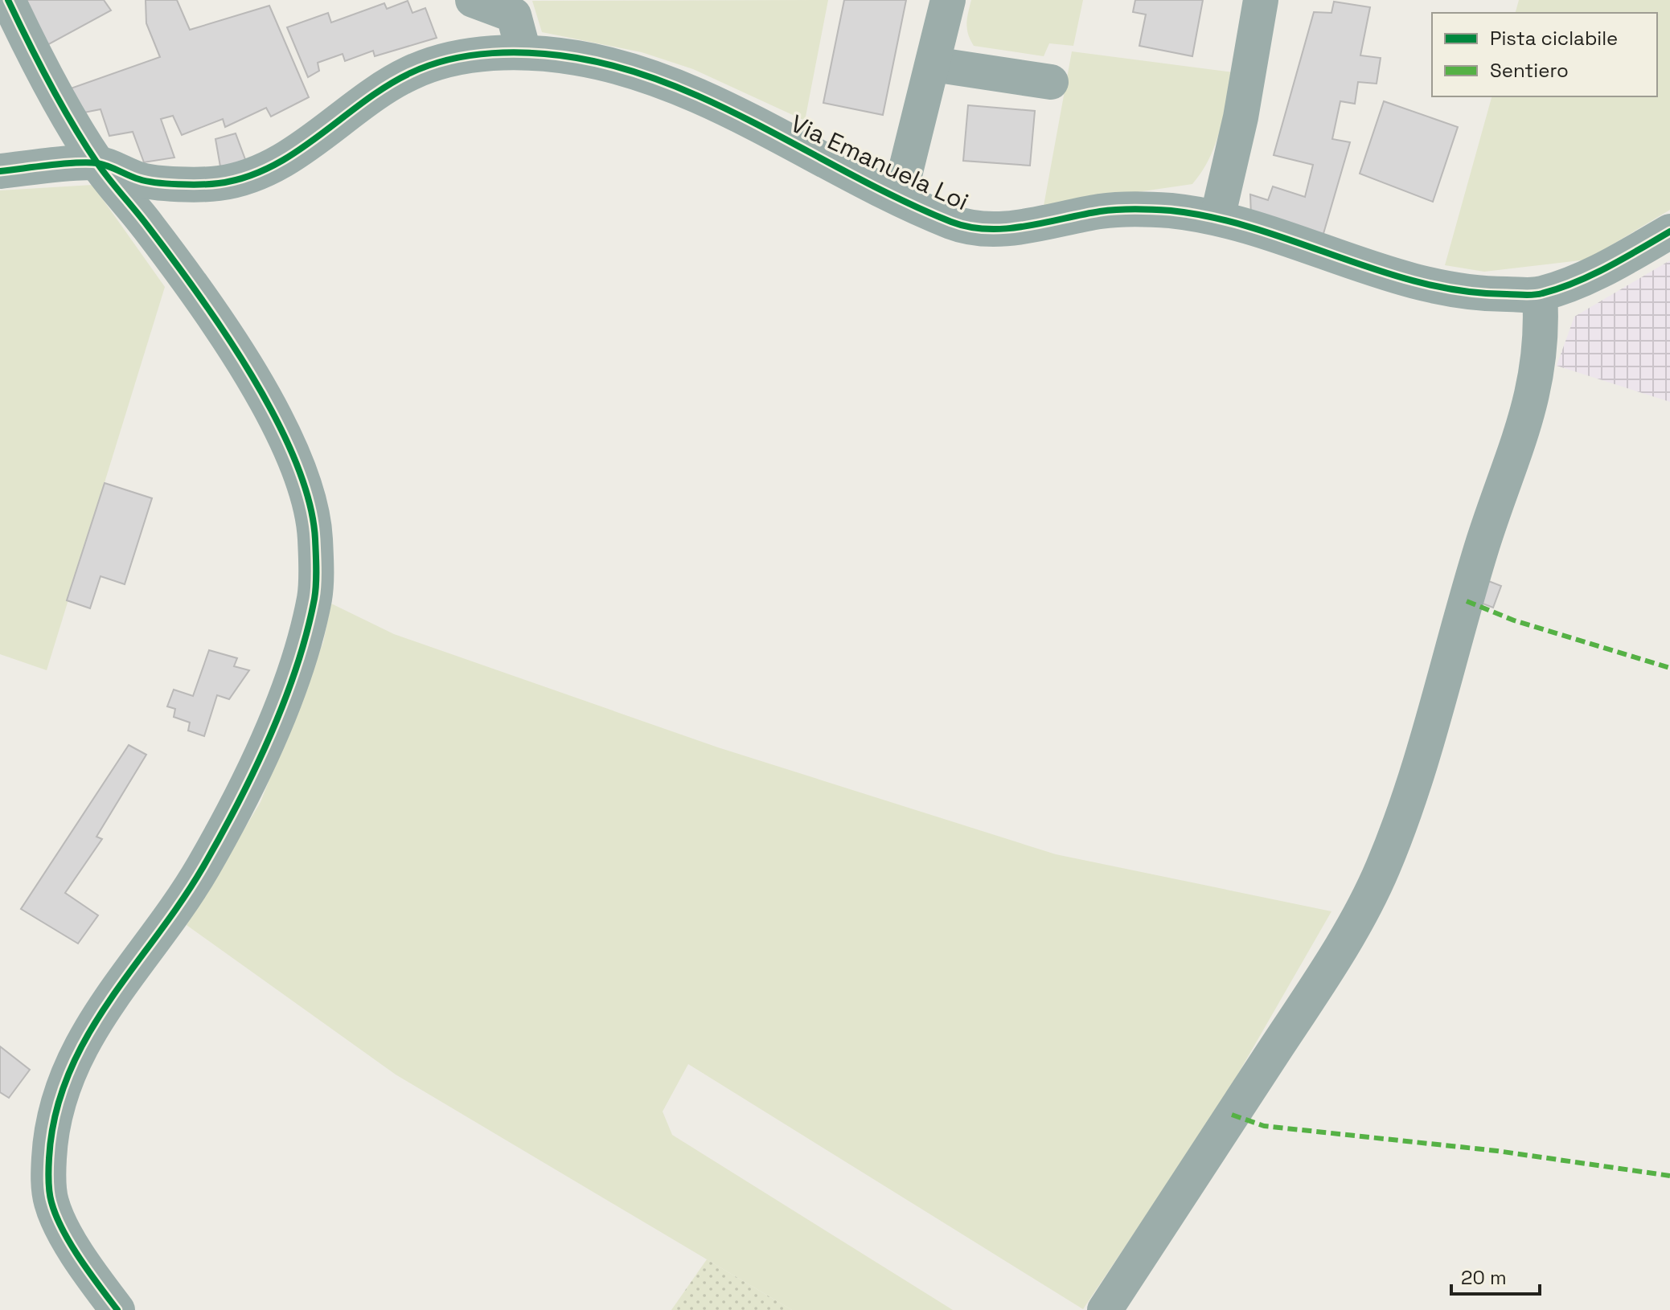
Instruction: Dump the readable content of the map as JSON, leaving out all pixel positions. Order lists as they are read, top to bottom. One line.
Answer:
{"streets":{"street":["Via Emanuela Loi"]},"legend":["Pista ciclabile","Sentiero"],"scale_bar":"20 m"}
